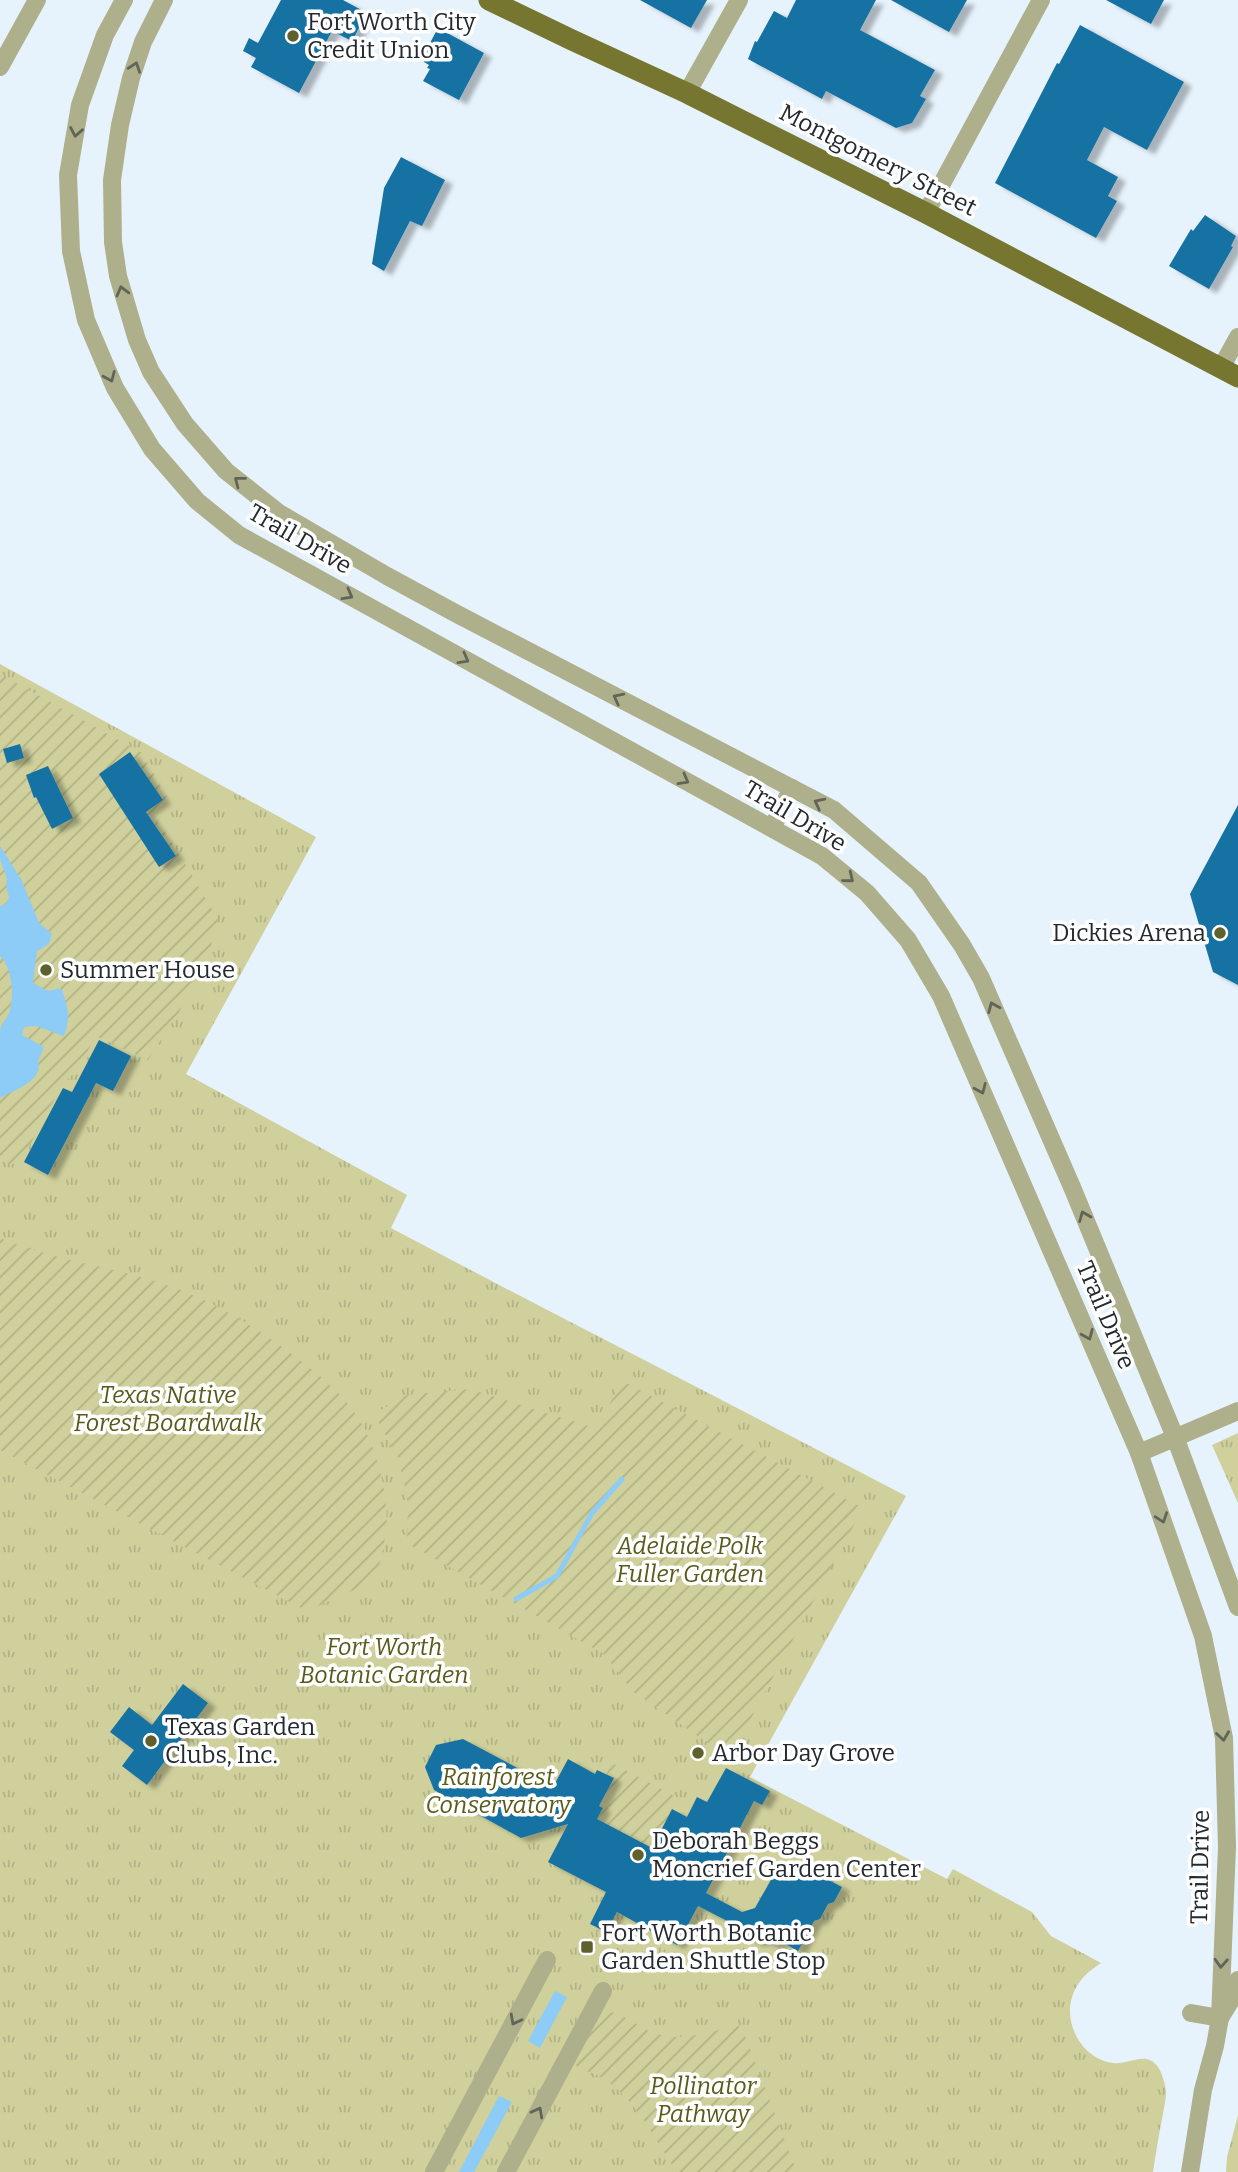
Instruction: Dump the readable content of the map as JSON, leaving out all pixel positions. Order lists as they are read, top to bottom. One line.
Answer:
{"streets":{"main road":["Montgomery Street"],"street":["Trail Drive"]},"parks":["Texas Native Forest Boardwalk","Adelaide Polk Fuller Garden","Fort Worth Botanic Garden","Rainforest Conservatory","Pollinator Pathway"],"places":{"other":["Fort Worth City Credit Union","Dickies Arena","Summer House","Texas Garden Clubs, Inc.","Arbor Day Grove","Deborah Beggs Moncrief Garden Center"],"transit":["Fort Worth Botanic Garden Shuttle Stop"]}}
